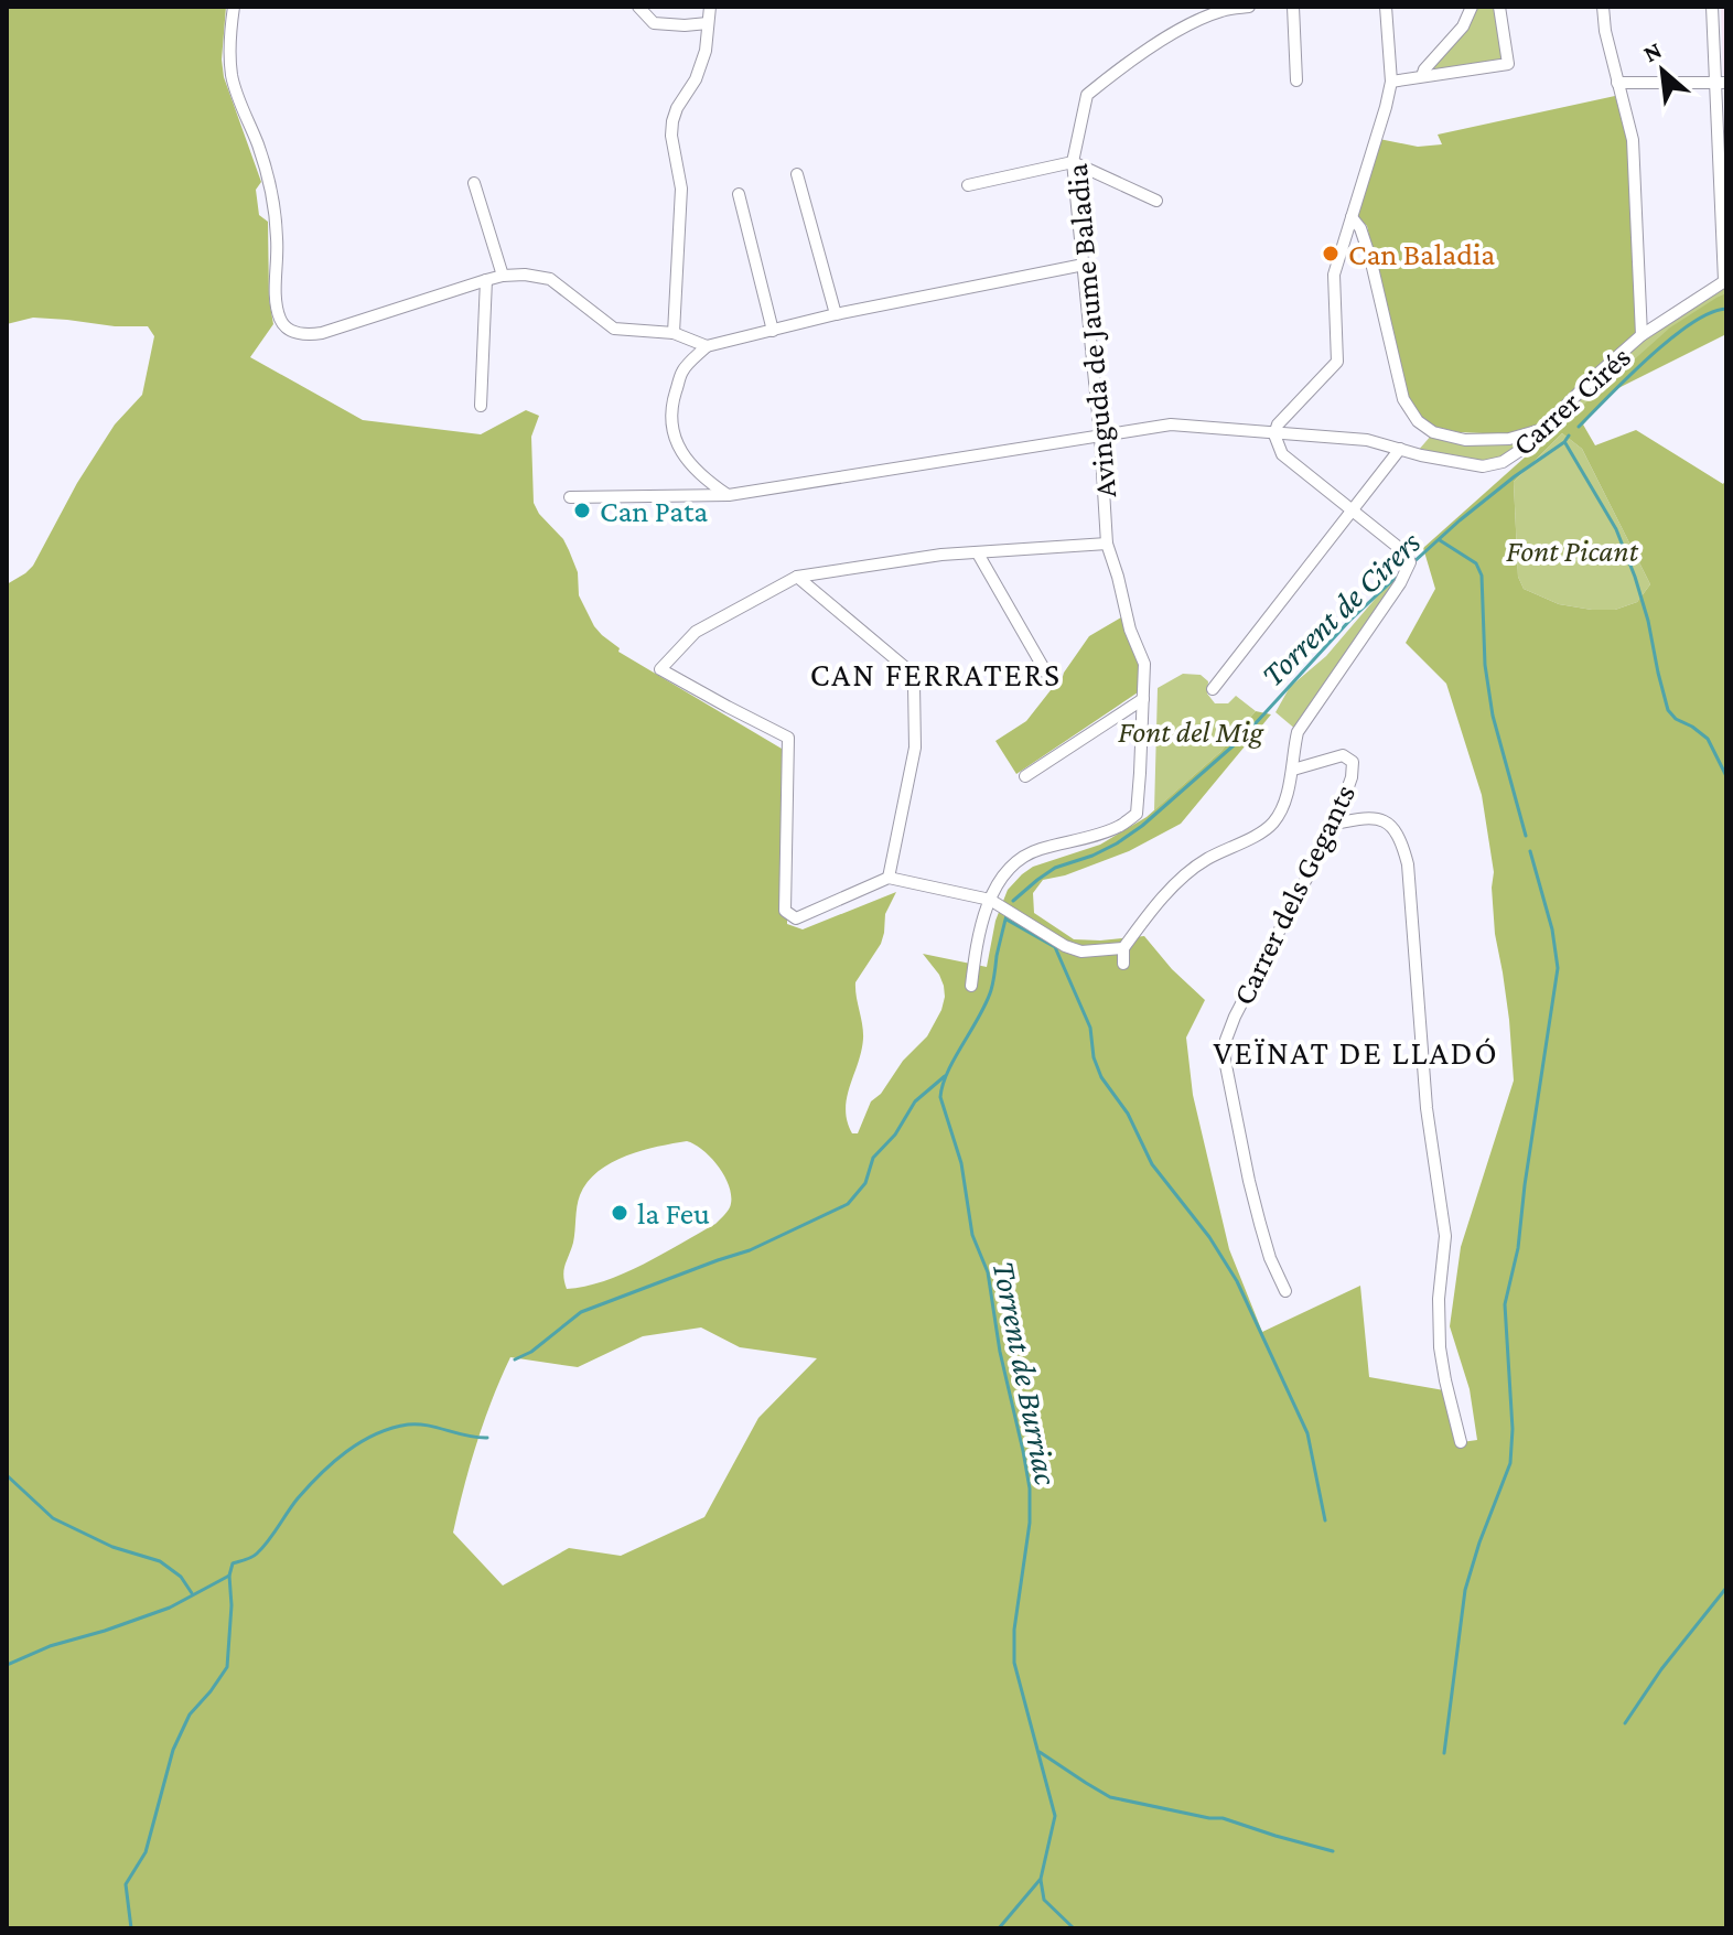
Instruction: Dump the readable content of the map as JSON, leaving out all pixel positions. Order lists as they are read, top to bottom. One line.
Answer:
{"streets":{"street":["Avinguda de Jaume Baladia","Carrer Cirés","Carrer dels Gegants"]},"crossings":[["Avinguda de Jaume Baladia","Carrer Cirés"]],"districts":["CAN FERRATERS","VEÏNAT DE LLADÓ"],"water":["Torrent de Cirers","Torrent de Burriac"],"parks":["Font Picant","Font del Mig"],"places":["Can Baladia","Can Pata","la Feu"],"north":"top left"}
